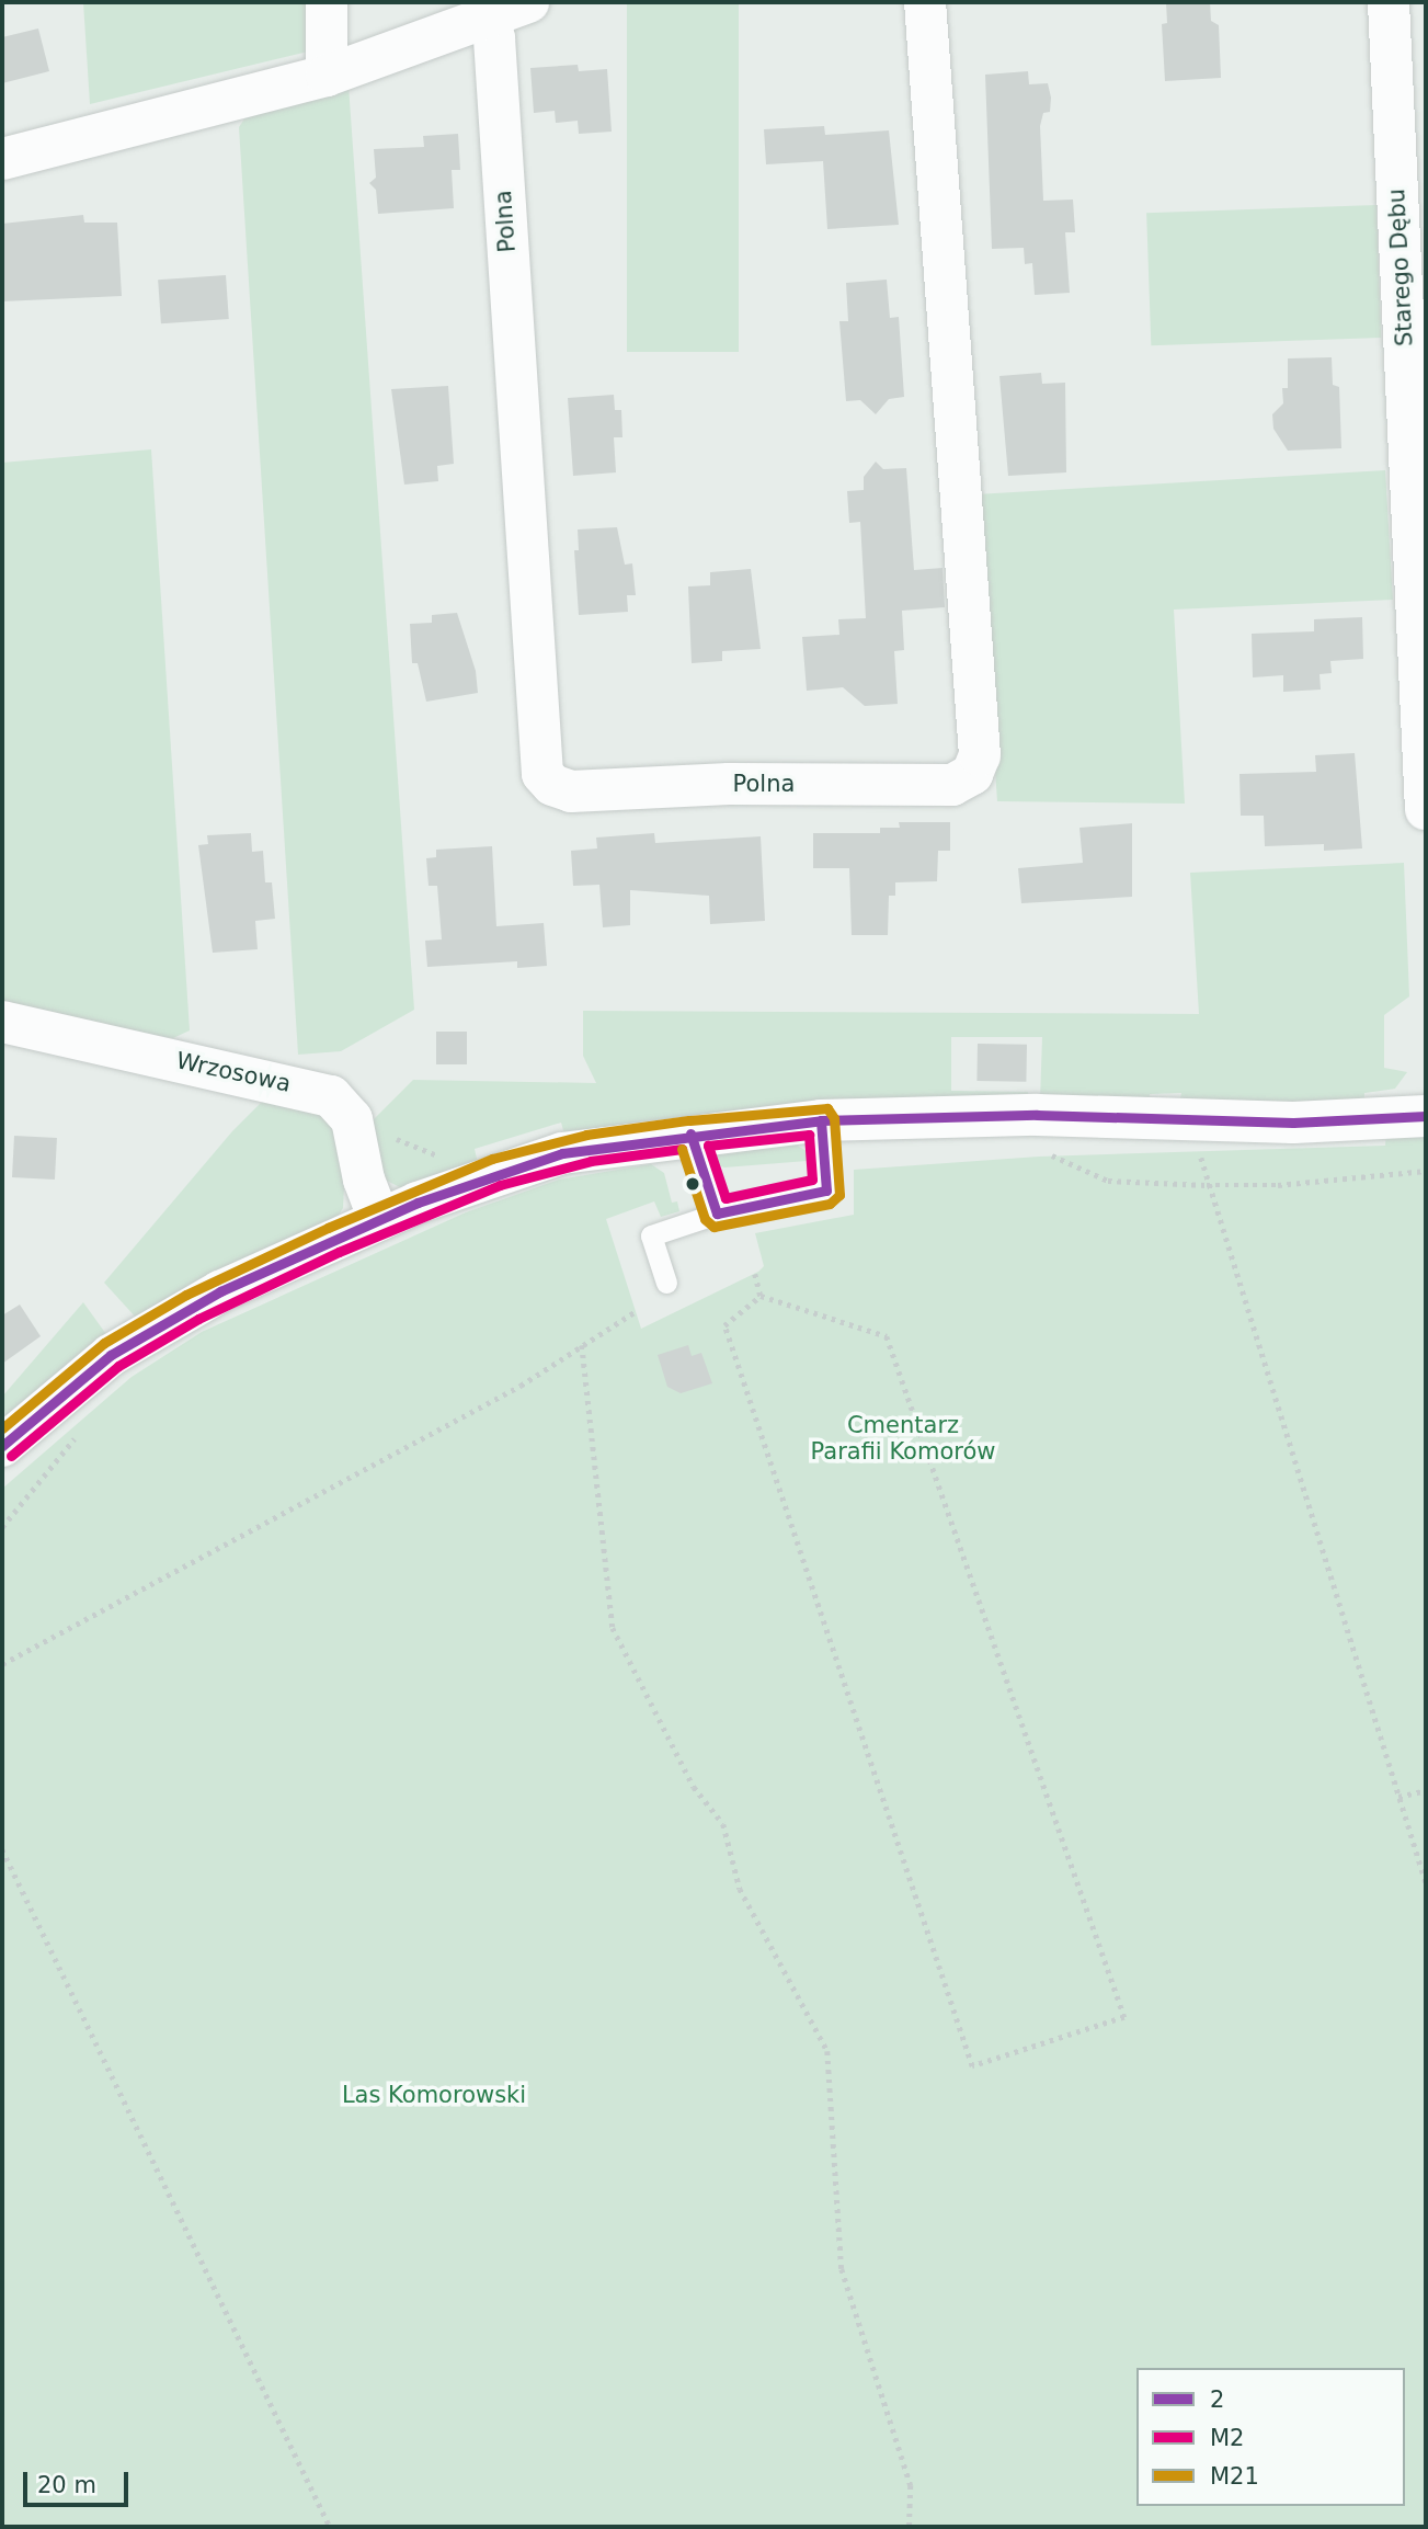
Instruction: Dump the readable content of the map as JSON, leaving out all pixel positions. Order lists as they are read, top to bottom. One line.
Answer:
{"streets":{"street":["Polna","Starego Dębu","Wrzosowa"]},"parks":["Cmentarz Parafii Komorów","Las Komorowski"],"lines":["transit line M21","transit line 2","transit line M2"],"legend":["2","M2","M21"],"scale_bar":"20 m"}
